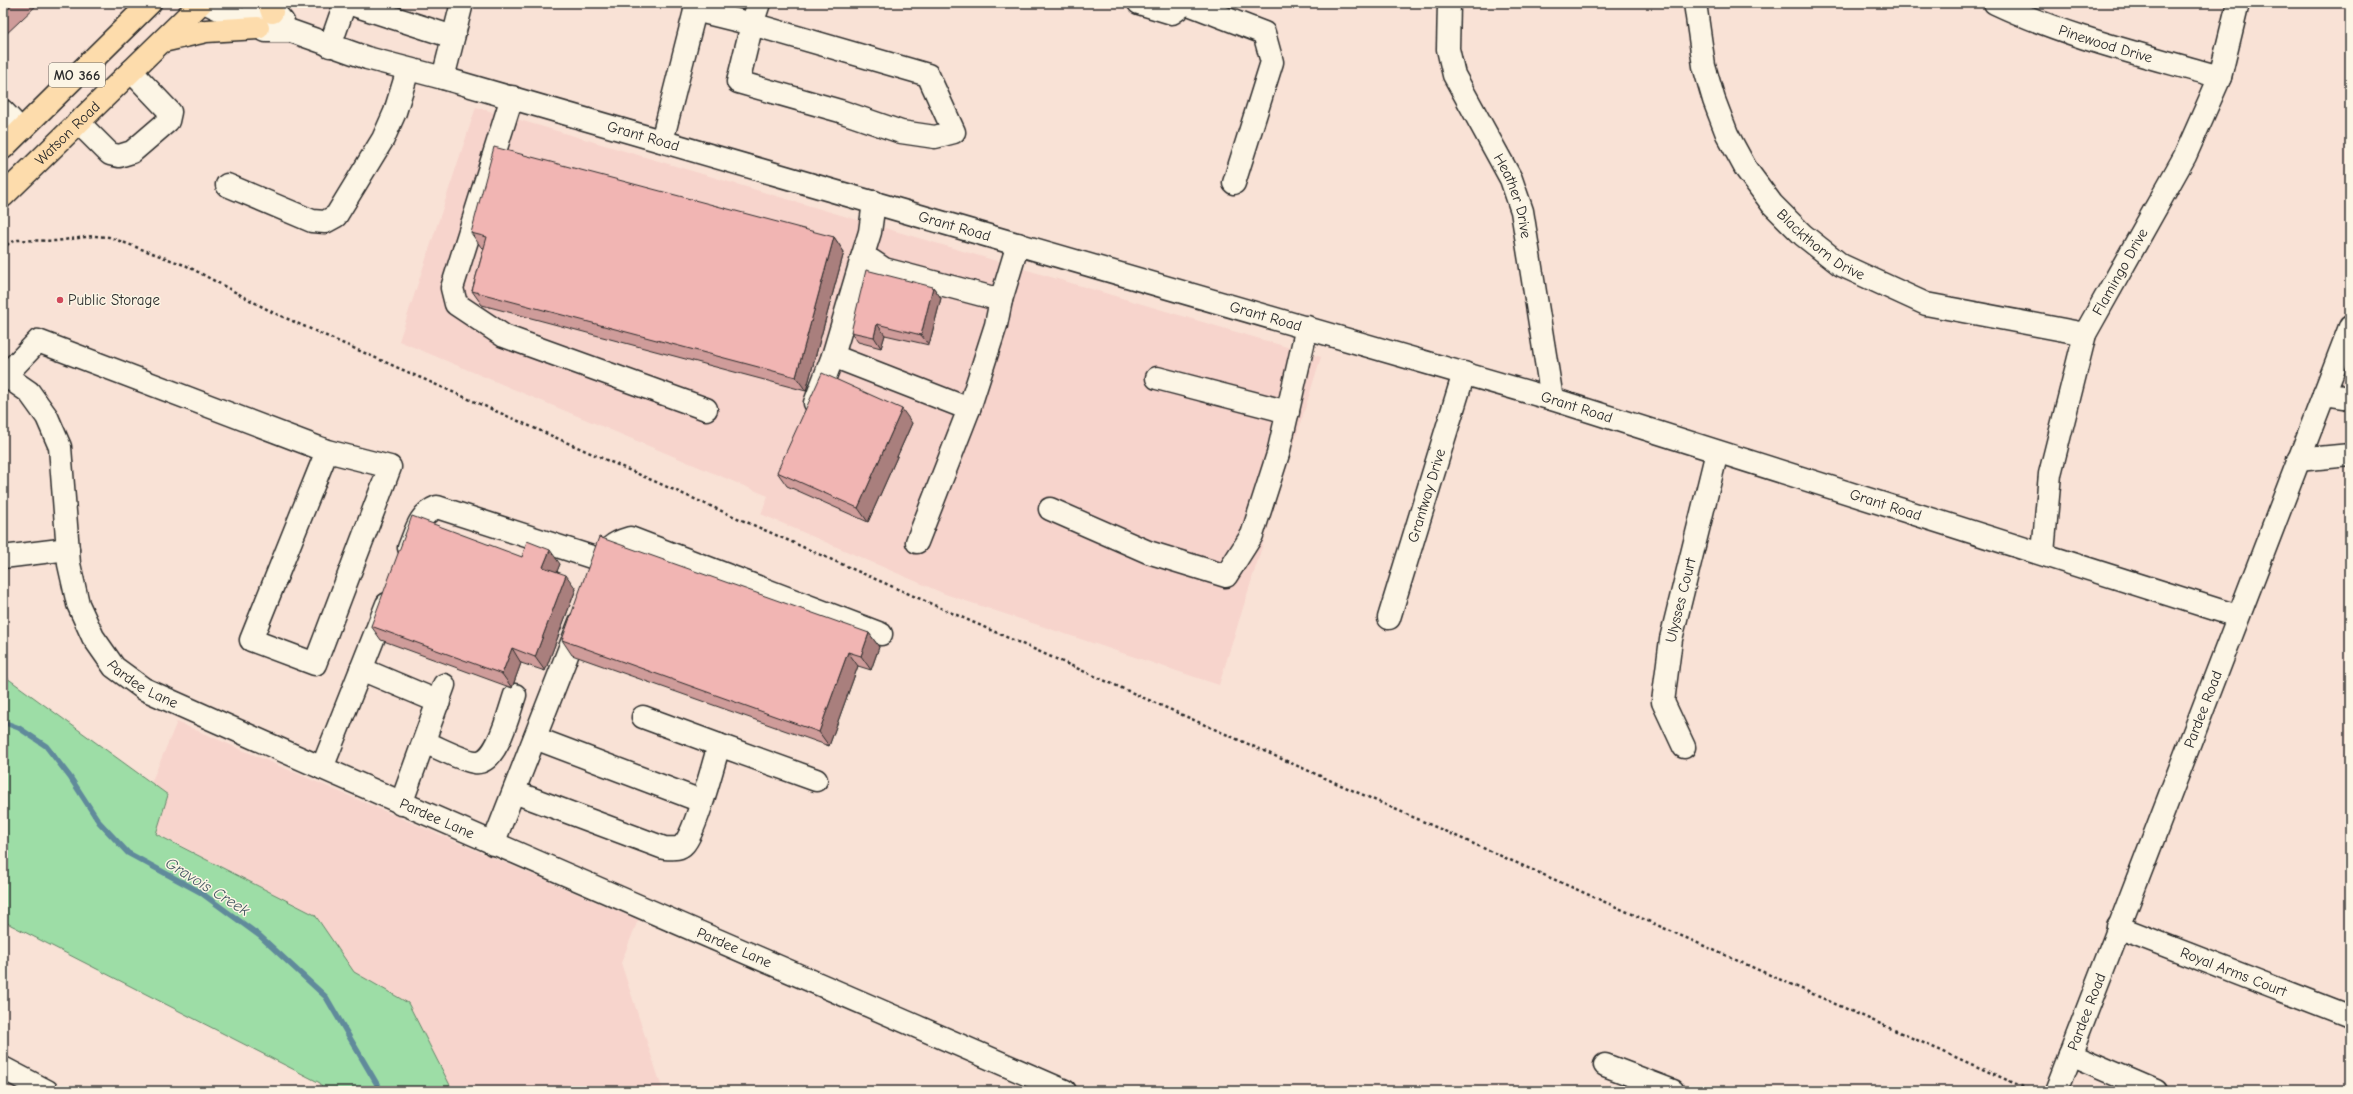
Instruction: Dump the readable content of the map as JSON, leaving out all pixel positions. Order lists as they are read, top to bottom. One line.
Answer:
{"streets":{"main road":["MO 366","Watson Road"],"street":["Pinewood Drive","Grant Road","Heather Drive","Blackthorn Drive","Flamingo Drive","Grantway Drive","Ulysses Court","Pardee Lane","Pardee Road","Royal Arms Court"]},"crossings":[["Pinewood Drive","Flamingo Drive"],["Grant Road","Heather Drive"],["Grant Road","Flamingo Drive"],["Grant Road","Grantway Drive"],["Grant Road","Ulysses Court"],["Grant Road","Pardee Road"],["Blackthorn Drive","Flamingo Drive"],["Pardee Road","Royal Arms Court"]],"water":["Gravois Creek"],"places":["Public Storage"]}
